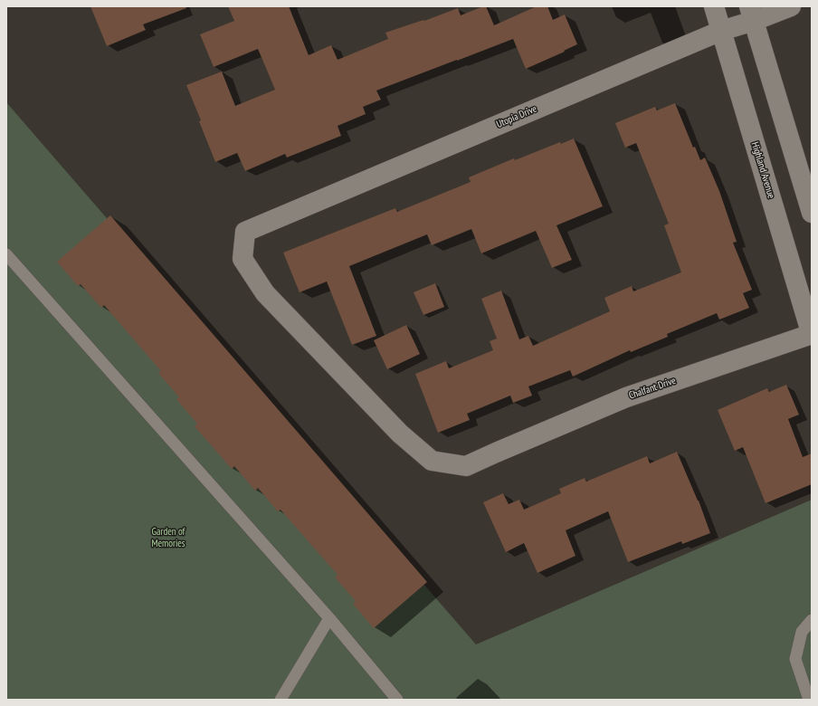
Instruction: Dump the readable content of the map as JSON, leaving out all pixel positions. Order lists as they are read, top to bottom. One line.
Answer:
{"streets":{"street":["Utopia Drive","Highland Avenue","Chalfant Drive"]},"crossings":[["Utopia Drive","Highland Avenue"],["Utopia Drive","Chalfant Drive"],["Highland Avenue","Chalfant Drive"]],"parks":["Garden of Memories"]}
